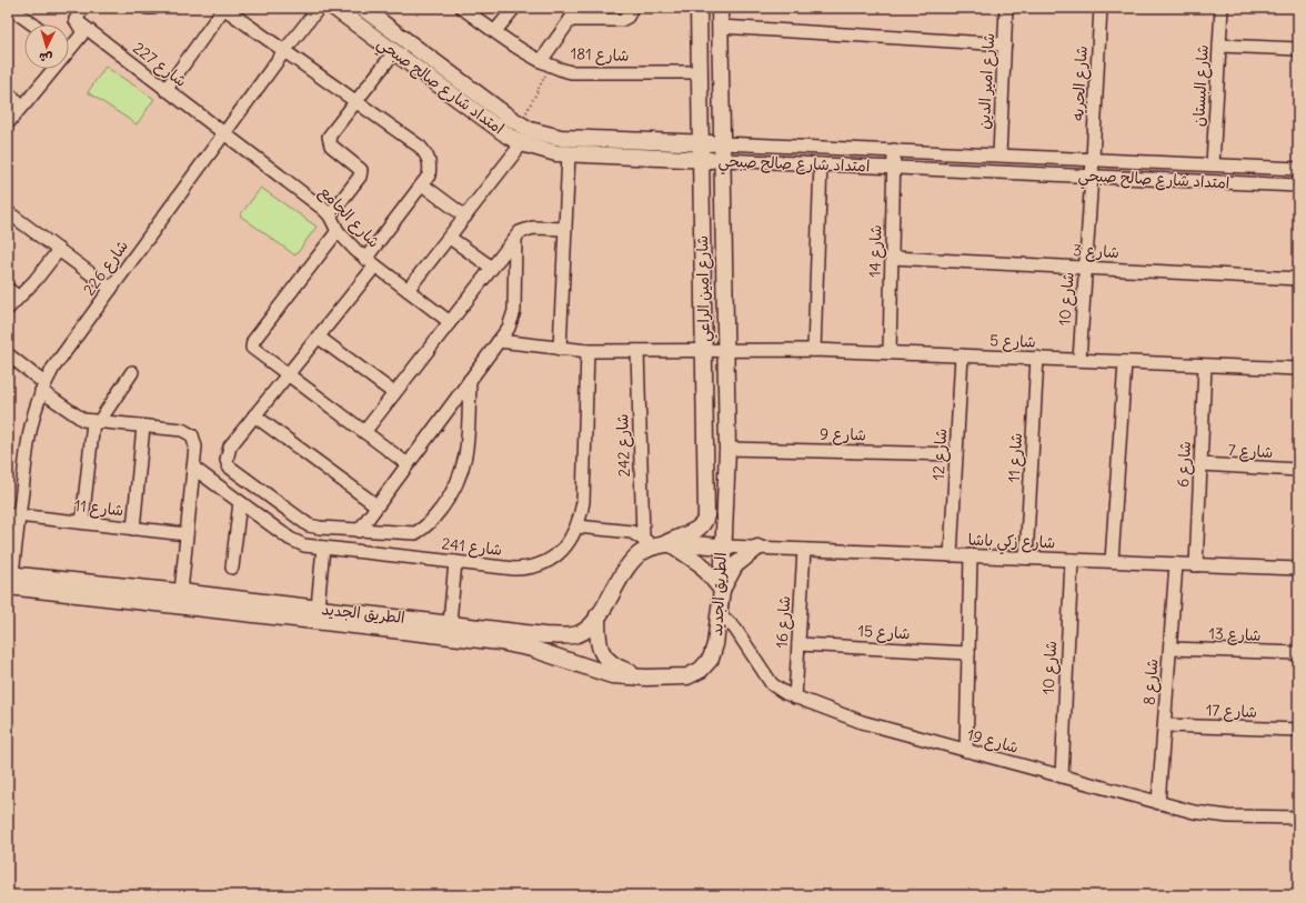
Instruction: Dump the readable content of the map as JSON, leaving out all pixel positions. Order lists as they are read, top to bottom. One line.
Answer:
{"streets":{"street":["شارع 181","شارع 227","شارع امير الدين","شارع الحريه","امتداد شارع صالح صبحي","شارع البستان","شارع الجامع","شارع 14","شارع 3","شارع 226","شارع امين الراعي","شارع 10","شارع 5","شارع 9","شارع 242","شارع 7","شارع 12","شارع 11","شارع 6","شارع زكي باشا","شارع 241","الطريق الجديد","شارع 16","شارع 15","شارع 13","شارع 8","شارع 17","شارع 19"]},"crossings":[["شارع 181","شارع امين الراعي"],["شارع 227","شارع الجامع"],["شارع 227","شارع 226"],["شارع امير الدين","امتداد شارع صالح صبحي"],["شارع الحريه","امتداد شارع صالح صبحي"],["شارع الحريه","شارع 10"],["امتداد شارع صالح صبحي","شارع البستان"],["امتداد شارع صالح صبحي","شارع 14"],["امتداد شارع صالح صبحي","شارع امين الراعي"],["امتداد شارع صالح صبحي","شارع 10"],["شارع الجامع","شارع 226"],["شارع 14","شارع 3"],["شارع 14","شارع 5"],["شارع 3","شارع 10"],["شارع 226","شارع 11"],["شارع 226","الطريق الجديد"],["شارع امين الراعي","شارع 5"],["شارع امين الراعي","شارع 9"],["شارع امين الراعي","شارع 242"],["شارع امين الراعي","شارع زكي باشا"],["شارع امين الراعي","الطريق الجديد"],["شارع امين الراعي","شارع 19"],["شارع 10","شارع 5"],["شارع 10","شارع زكي باشا"],["شارع 10","شارع 19"],["شارع 5","شارع 242"],["شارع 5","شارع 12"],["شارع 5","شارع 11"],["شارع 5","شارع 6"],["شارع 5","شارع 241"],["شارع 9","شارع 12"],["شارع 242","الطريق الجديد"],["شارع 242","شارع 19"],["شارع 7","شارع 6"],["شارع 12","شارع زكي باشا"],["شارع 11","شارع زكي باشا"],["شارع 6","شارع زكي باشا"],["شارع زكي باشا","الطريق الجديد"],["شارع زكي باشا","شارع 16"],["شارع زكي باشا","شارع 8"],["الطريق الجديد","شارع 19"],["شارع 16","شارع 15"],["شارع 16","شارع 19"],["شارع 13","شارع 8"],["شارع 8","شارع 17"],["شارع 8","شارع 19"]],"north":"bottom"}
